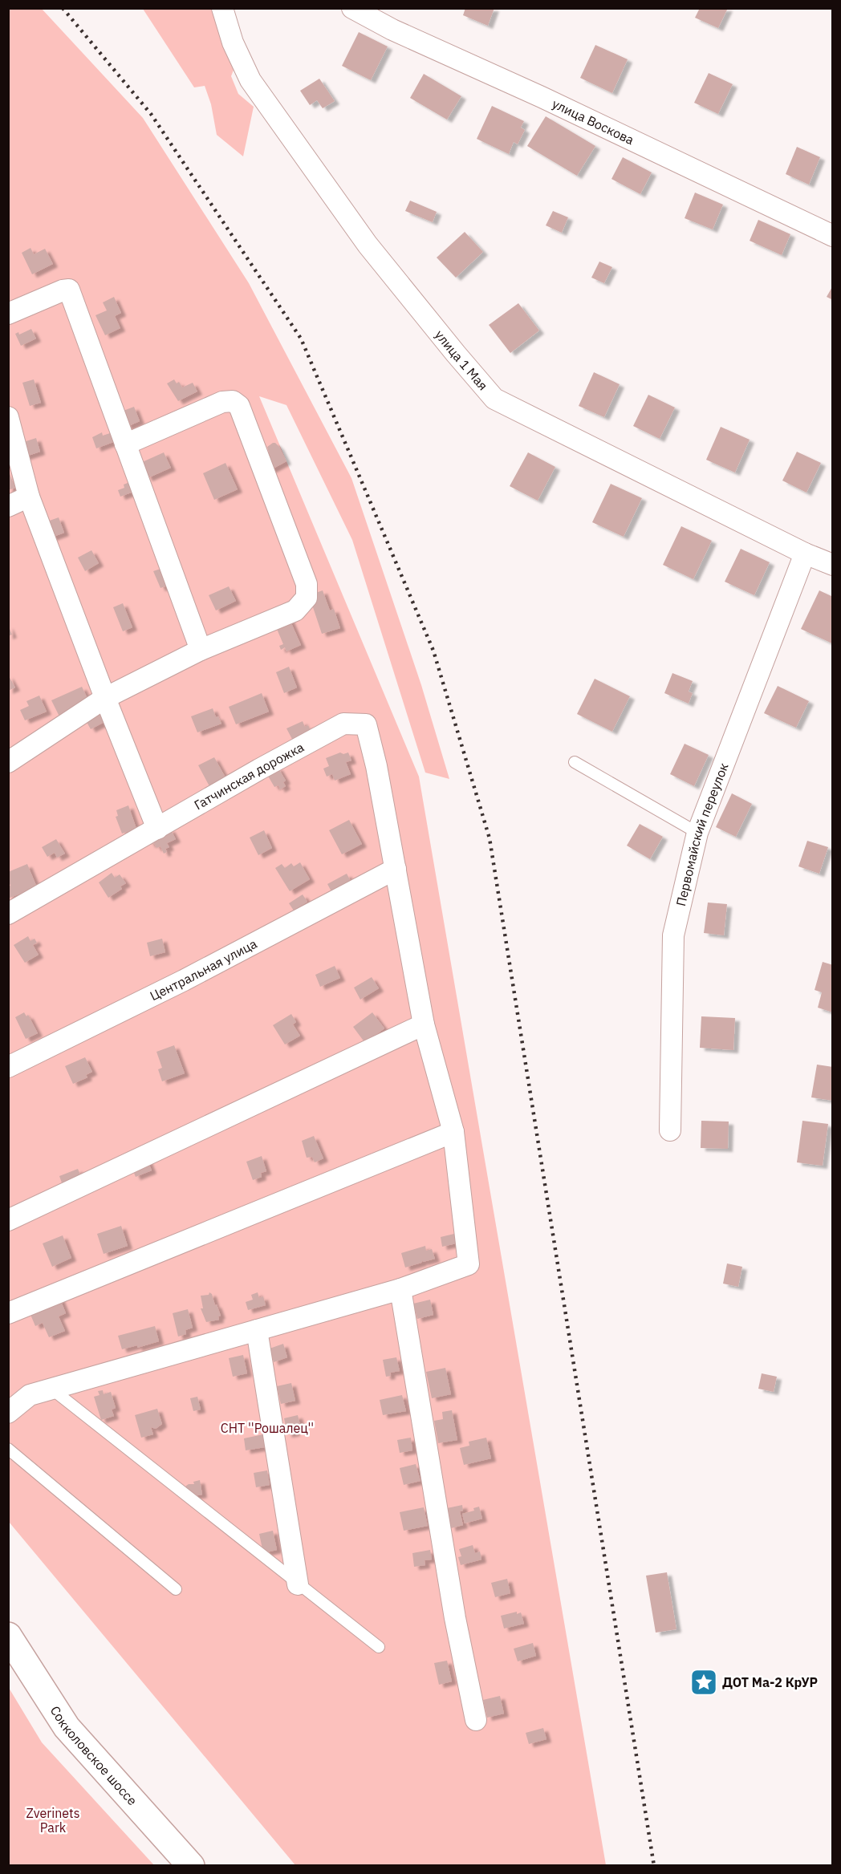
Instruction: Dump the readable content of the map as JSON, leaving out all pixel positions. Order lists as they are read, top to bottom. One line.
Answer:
{"streets":{"main road":["Сокколовское шоссе"],"street":["улица Воскова","улица 1 Мая","Гатчинская дорожка","Первомайский переулок","Центральная улица"]},"crossings":[["улица 1 Мая","Первомайский переулок"],["Гатчинская дорожка","Центральная улица"]],"parks":["СНТ ''Рошалец''","Zverinets Park"],"places":{"place":["ДОТ Ма-2 КрУР"]}}
